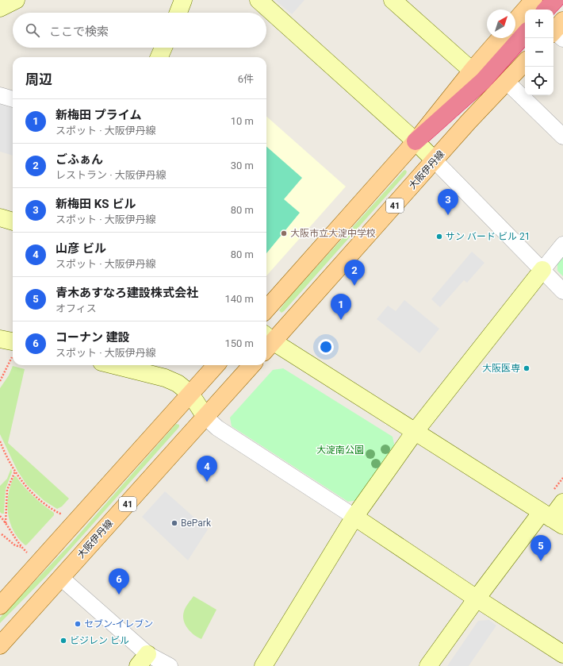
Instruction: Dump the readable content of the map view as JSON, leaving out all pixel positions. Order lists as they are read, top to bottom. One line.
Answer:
{"streets":{"main road":["大阪伊丹線","41"]},"parks":["大淀南公園"],"places":["大阪市立大淀中学校","サン バード ビル 21","大阪医専","BePark","セブン-イレブン","ビジレン ビル"],"north":"top right","page":{"map_buttons":["+","−"],"search":"ここで検索","heading":["周辺","6件"],"list":[{"mark":"1","name":"新梅田 プライム","note":"スポット · 大阪伊丹線","value":"10 m"},{"mark":"2","name":"ごふぁん","note":"レストラン · 大阪伊丹線","value":"30 m"},{"mark":"3","name":"新梅田 KS ビル","note":"スポット · 大阪伊丹線","value":"80 m"},{"mark":"4","name":"山彦 ビル","note":"スポット · 大阪伊丹線","value":"80 m"},{"mark":"5","name":"青木あすなろ建設株式会社","note":"オフィス","value":"140 m"},{"mark":"6","name":"コーナン 建設","note":"スポット · 大阪伊丹線","value":"150 m"}],"pins":["3","2","1","4","5","6"]}}
